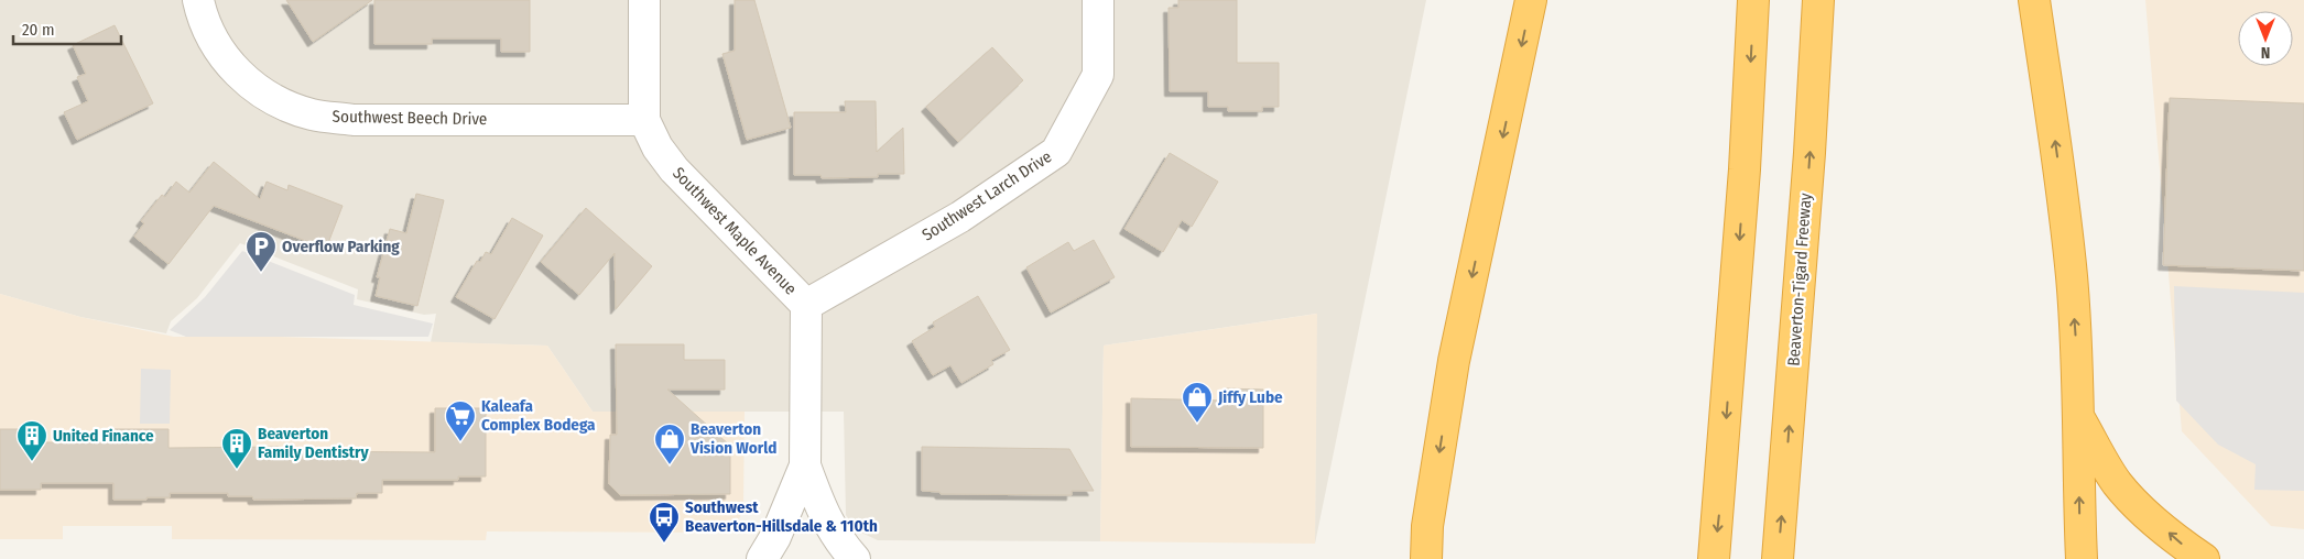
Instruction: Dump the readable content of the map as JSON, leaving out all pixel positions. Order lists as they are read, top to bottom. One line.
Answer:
{"streets":{"highway":["Beaverton-Tigard Freeway"],"street":["Southwest Beech Drive","Southwest Larch Drive","Southwest Maple Avenue"]},"crossings":[["Southwest Beech Drive","Southwest Maple Avenue"],["Southwest Larch Drive","Southwest Maple Avenue"]],"places":{"parking":["Overflow Parking"],"shop":["Jiffy Lube","Beaverton Vision World"],"supermarket":["Kaleafa Complex Bodega"],"building":["United Finance","Beaverton Family Dentistry"],"bus stop":["Southwest Beaverton-Hillsdale & 110th"]},"scale_bar":"20 m","north":"bottom"}
